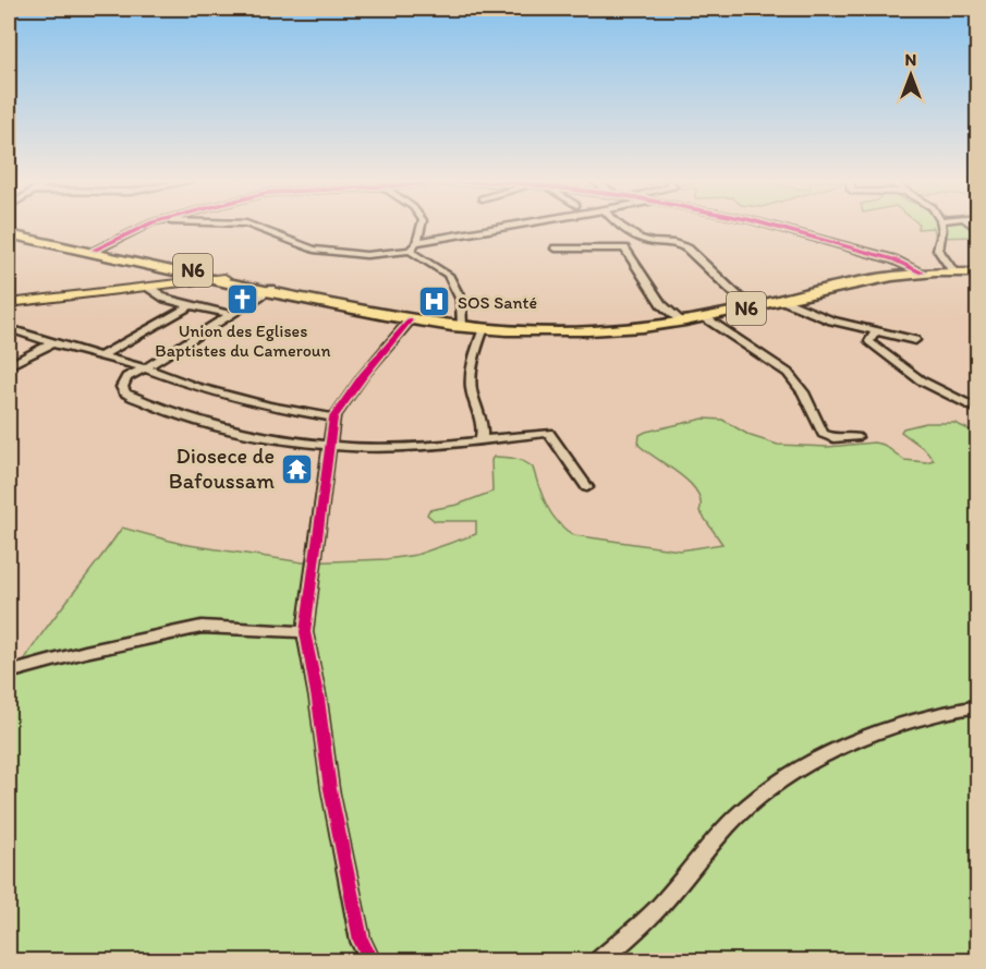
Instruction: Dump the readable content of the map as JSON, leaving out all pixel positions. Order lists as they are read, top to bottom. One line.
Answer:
{"streets":{"highway":["N6"]},"places":{"church":["Union des Eglises Baptistes du Cameroun"],"hospital":["SOS Santé"],"temple":["Diosece de Bafoussam"]},"north":"top"}
